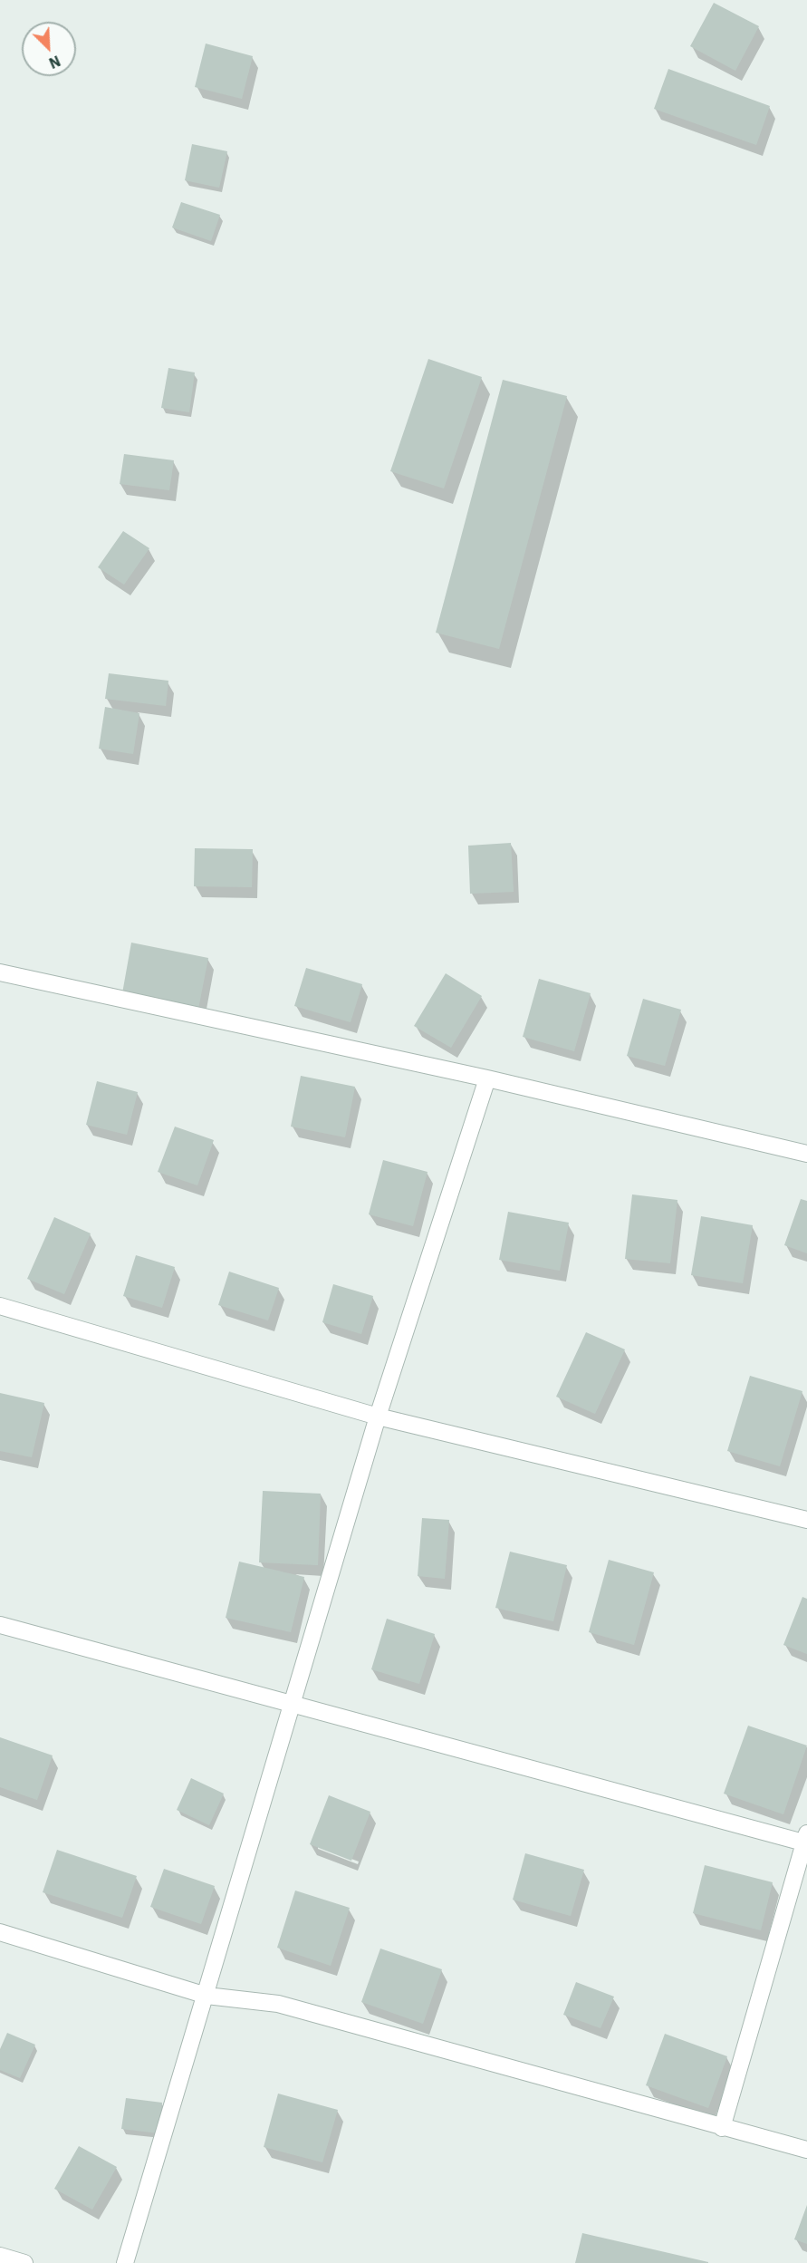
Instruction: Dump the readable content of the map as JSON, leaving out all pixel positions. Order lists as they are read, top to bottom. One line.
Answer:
{"north":"bottom right"}
